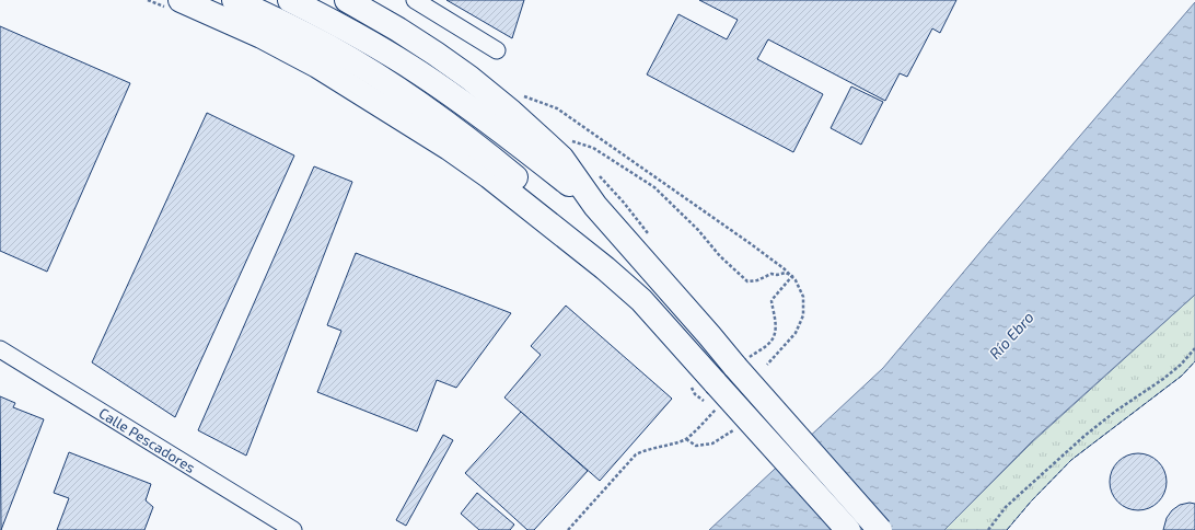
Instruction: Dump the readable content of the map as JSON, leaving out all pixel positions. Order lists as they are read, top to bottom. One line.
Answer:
{"streets":{"street":["Calle Pescadores"]},"water":["Río Ebro"]}
